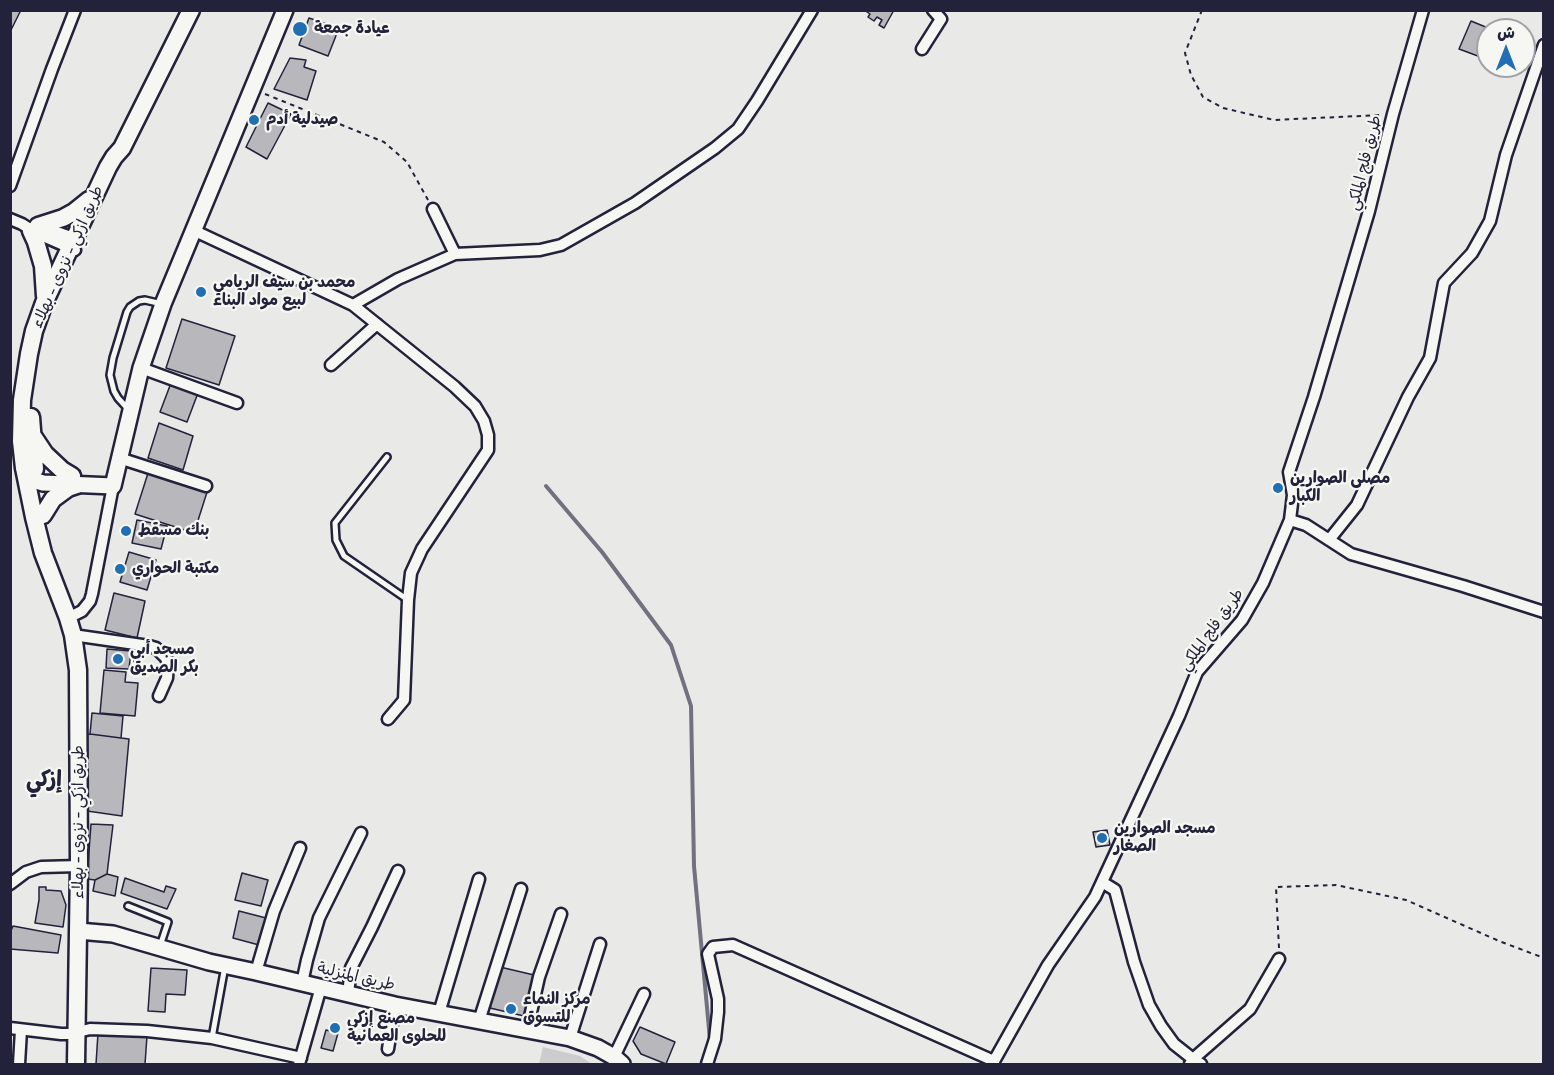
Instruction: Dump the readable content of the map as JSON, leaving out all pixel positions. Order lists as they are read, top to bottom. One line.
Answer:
{"streets":{"main road":["طريق ازكي - نزوى - بهلاء"],"street":["طريق فلج الملكي","طريق المنزلية"]},"crossings":[["طريق ازكي - نزوى - بهلاء","طريق المنزلية"]],"districts":["إزكي"],"places":["عيادة جمعة","صيدلية أدم","محمد بن سيف الريامي لبيع مواد البناء","مصلى الصوارين الكبار","بنك مسقط","مكتبة الحواري","مسجد أبي بكر الصديق","مسجد الصوارين الصغار","مركز النماء للتسوق","مصنع إزكي للحلوى العمانية"],"north":"top"}
